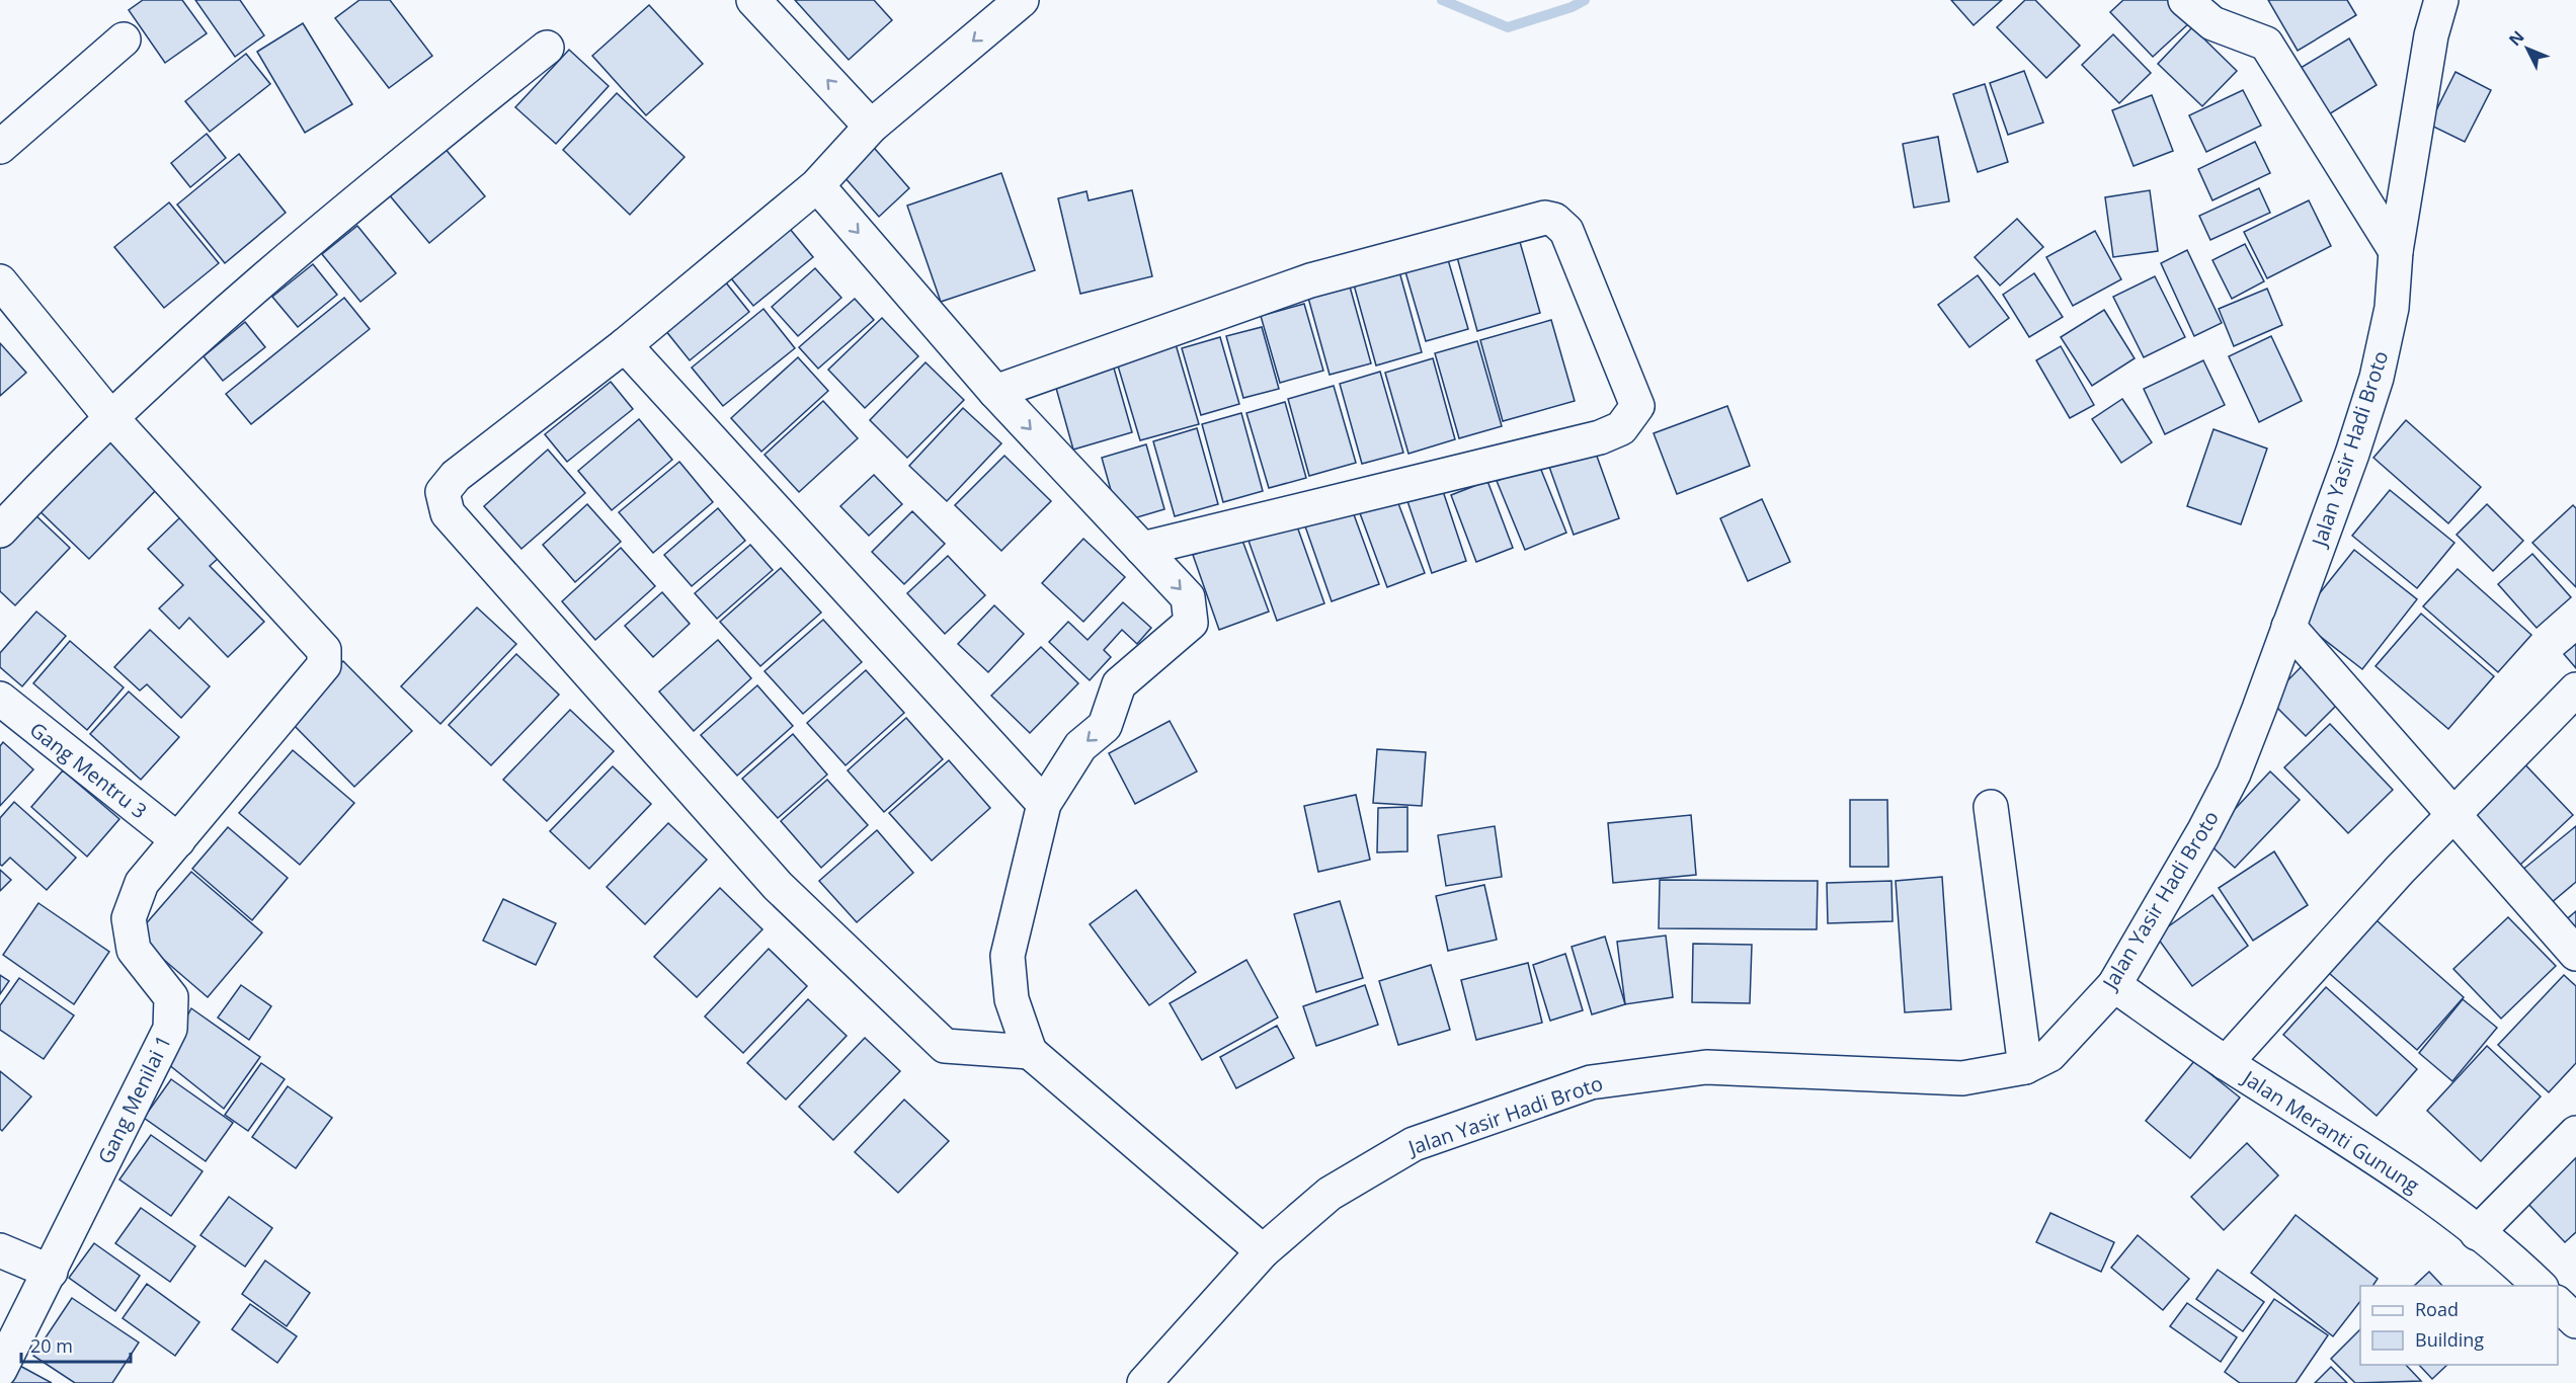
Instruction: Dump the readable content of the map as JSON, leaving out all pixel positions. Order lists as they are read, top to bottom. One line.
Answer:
{"streets":{"street":["Jalan Yasir Hadi Broto","Gang Mentru 3","Gang Menilai 1","Jalan Meranti Gunung"]},"crossings":[["Jalan Yasir Hadi Broto","Jalan Meranti Gunung"],["Gang Mentru 3","Gang Menilai 1"]],"legend":["Road","Building"],"scale_bar":"20 m","north":"top left"}
